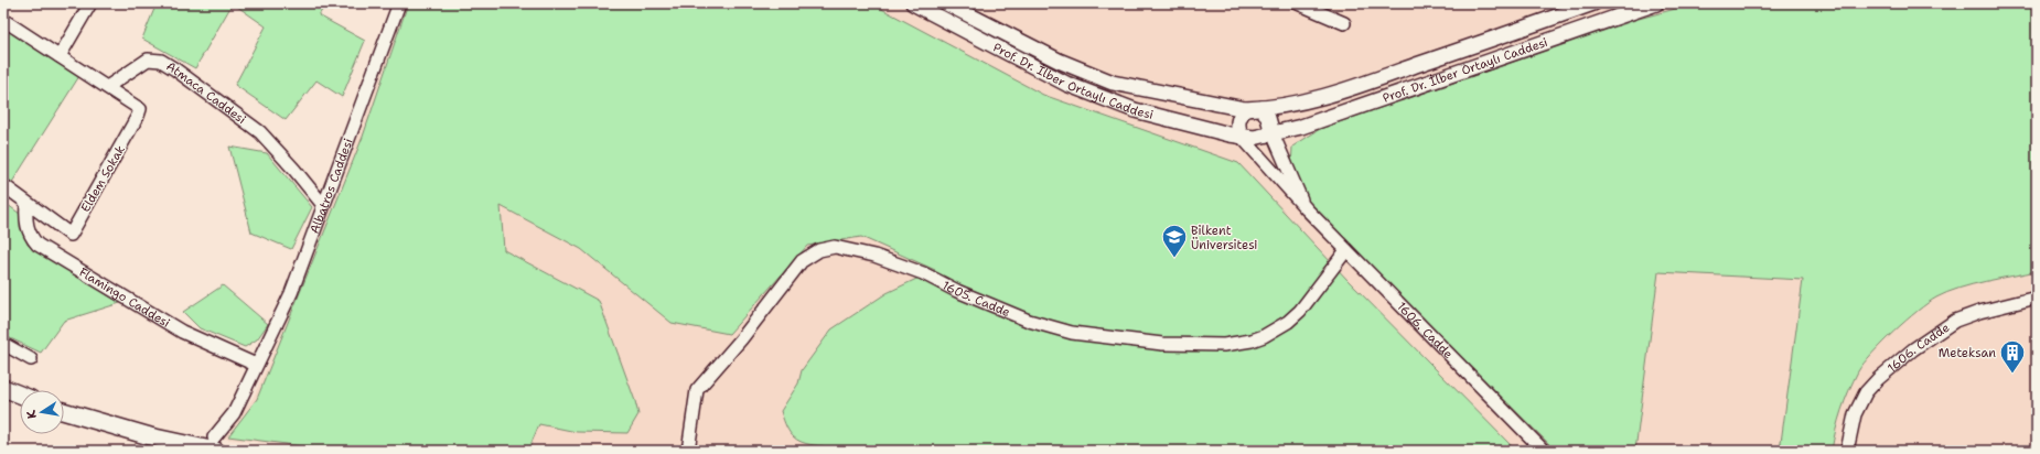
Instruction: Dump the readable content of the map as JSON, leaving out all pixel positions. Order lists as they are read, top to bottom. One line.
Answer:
{"streets":{"street":["Prof. Dr. İlber Ortaylı Caddesi","Atmaca Caddesi","Eldem Sokak","Albatros Caddesi","Flamingo Caddesi","1605. Cadde","1606. Cadde"]},"crossings":[["Prof. Dr. İlber Ortaylı Caddesi","1606. Cadde"],["Atmaca Caddesi","Eldem Sokak"],["Atmaca Caddesi","Albatros Caddesi"],["Eldem Sokak","Flamingo Caddesi"],["Albatros Caddesi","Flamingo Caddesi"],["1605. Cadde","1606. Cadde"]],"places":{"school or university":["Bilkent Üniversitesi"],"building":["Meteksan"]},"north":"left"}
